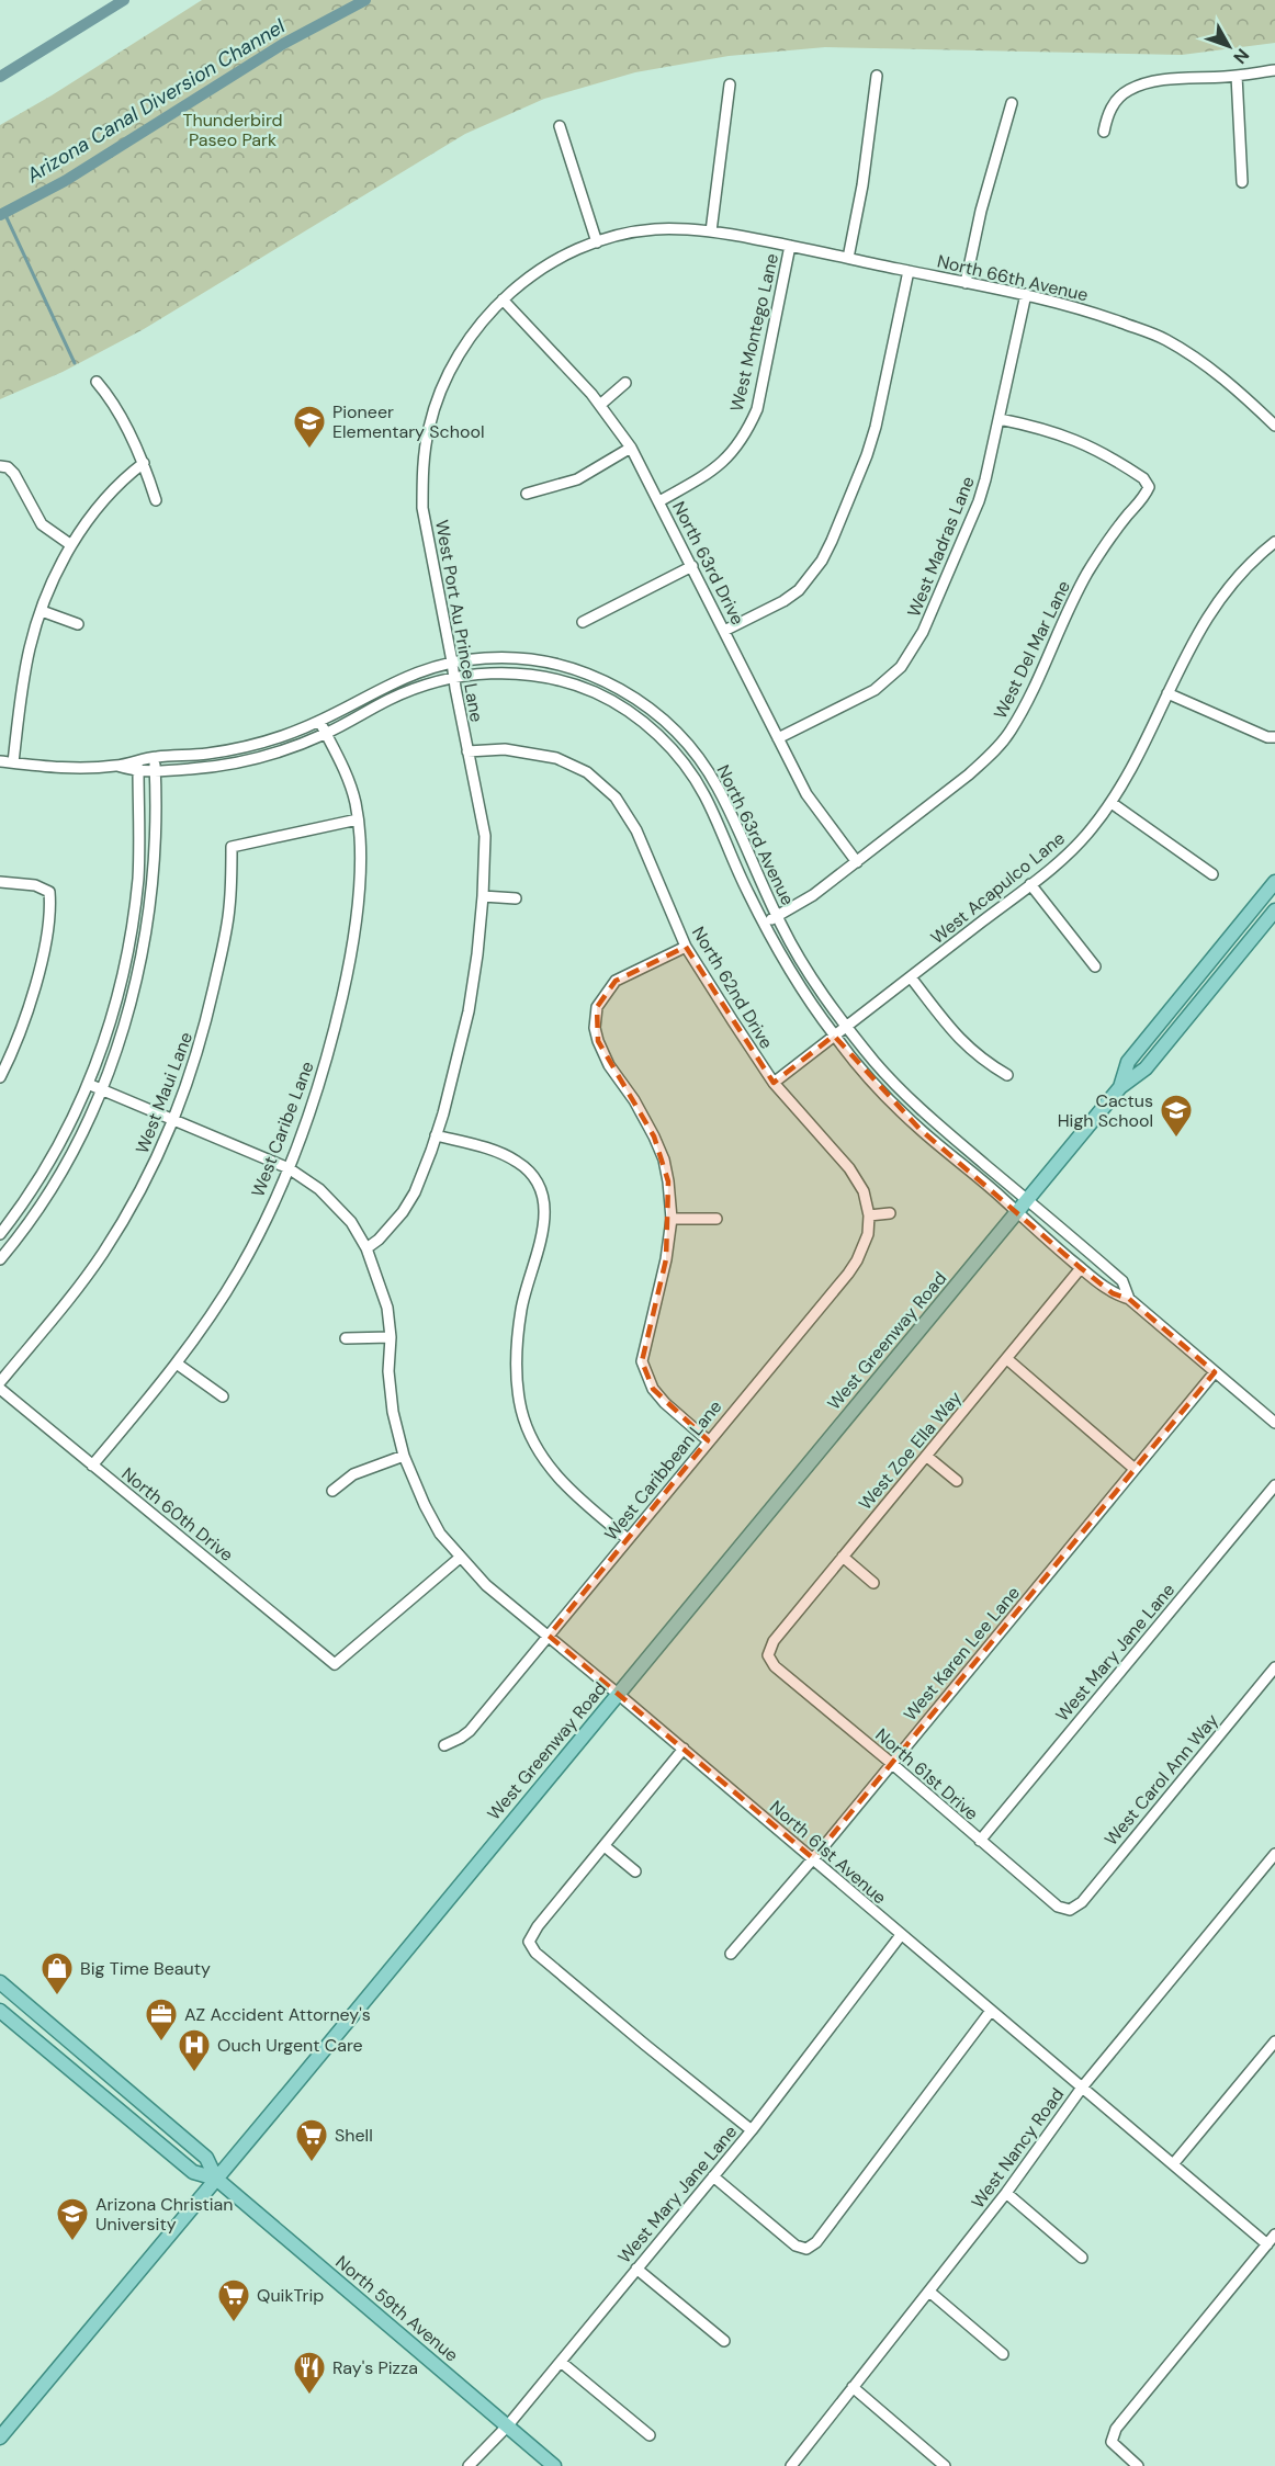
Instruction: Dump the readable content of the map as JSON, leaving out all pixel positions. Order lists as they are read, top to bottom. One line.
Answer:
{"streets":{"main road":["West Greenway Road","North 59th Avenue"],"street":["North 66th Avenue","West Montego Lane","West Madras Lane","North 63rd Drive","West Port Au Prince Lane","West Del Mar Lane","North 63rd Avenue","West Acapulco Lane","North 62nd Drive","West Maui Lane","West Caribe Lane","West Zoe Ella Way","West Caribbean Lane","North 60th Drive","West Mary Jane Lane","West Karen Lee Lane","North 61st Drive","West Carol Ann Way","North 61st Avenue","West Nancy Road"]},"crossings":[["North 66th Avenue","West Montego Lane"],["North 66th Avenue","West Madras Lane"],["North 66th Avenue","West Port Au Prince Lane"],["West Montego Lane","North 63rd Drive"],["West Montego Lane","West Port Au Prince Lane"],["West Madras Lane","North 63rd Drive"],["West Madras Lane","West Del Mar Lane"],["North 63rd Drive","West Port Au Prince Lane"],["North 63rd Drive","West Del Mar Lane"],["West Port Au Prince Lane","North 63rd Avenue"],["West Port Au Prince Lane","North 62nd Drive"],["West Port Au Prince Lane","North 61st Avenue"],["West Del Mar Lane","North 63rd Avenue"],["North 63rd Avenue","West Acapulco Lane"],["North 63rd Avenue","West Caribe Lane"],["North 63rd Avenue","West Greenway Road"],["North 63rd Avenue","West Zoe Ella Way"],["North 63rd Avenue","West Karen Lee Lane"],["West Acapulco Lane","North 62nd Drive"],["North 62nd Drive","West Caribbean Lane"],["West Maui Lane","West Caribe Lane"],["West Maui Lane","North 61st Avenue"],["West Caribe Lane","North 60th Drive"],["West Caribe Lane","North 61st Avenue"],["West Greenway Road","North 61st Avenue"],["West Greenway Road","North 59th Avenue"],["West Zoe Ella Way","North 61st Drive"],["West Caribbean Lane","North 61st Avenue"],["North 60th Drive","North 61st Avenue"],["West Mary Jane Lane","North 61st Drive"],["West Mary Jane Lane","North 61st Avenue"],["West Mary Jane Lane","North 59th Avenue"],["West Karen Lee Lane","North 61st Drive"],["West Karen Lee Lane","North 61st Avenue"],["North 61st Drive","West Carol Ann Way"],["North 61st Avenue","West Nancy Road"]],"water":["Arizona Canal Diversion Channel"],"parks":["Thunderbird Paseo Park"],"places":{"school or university":["Pioneer Elementary School","Cactus High School","Arizona Christian University"],"shop":["Big Time Beauty"],"office":["AZ Accident Attorney's"],"hospital":["Ouch Urgent Care"],"supermarket":["Shell","QuikTrip"],"restaurant":["Ray's Pizza"]},"north":"bottom right"}
